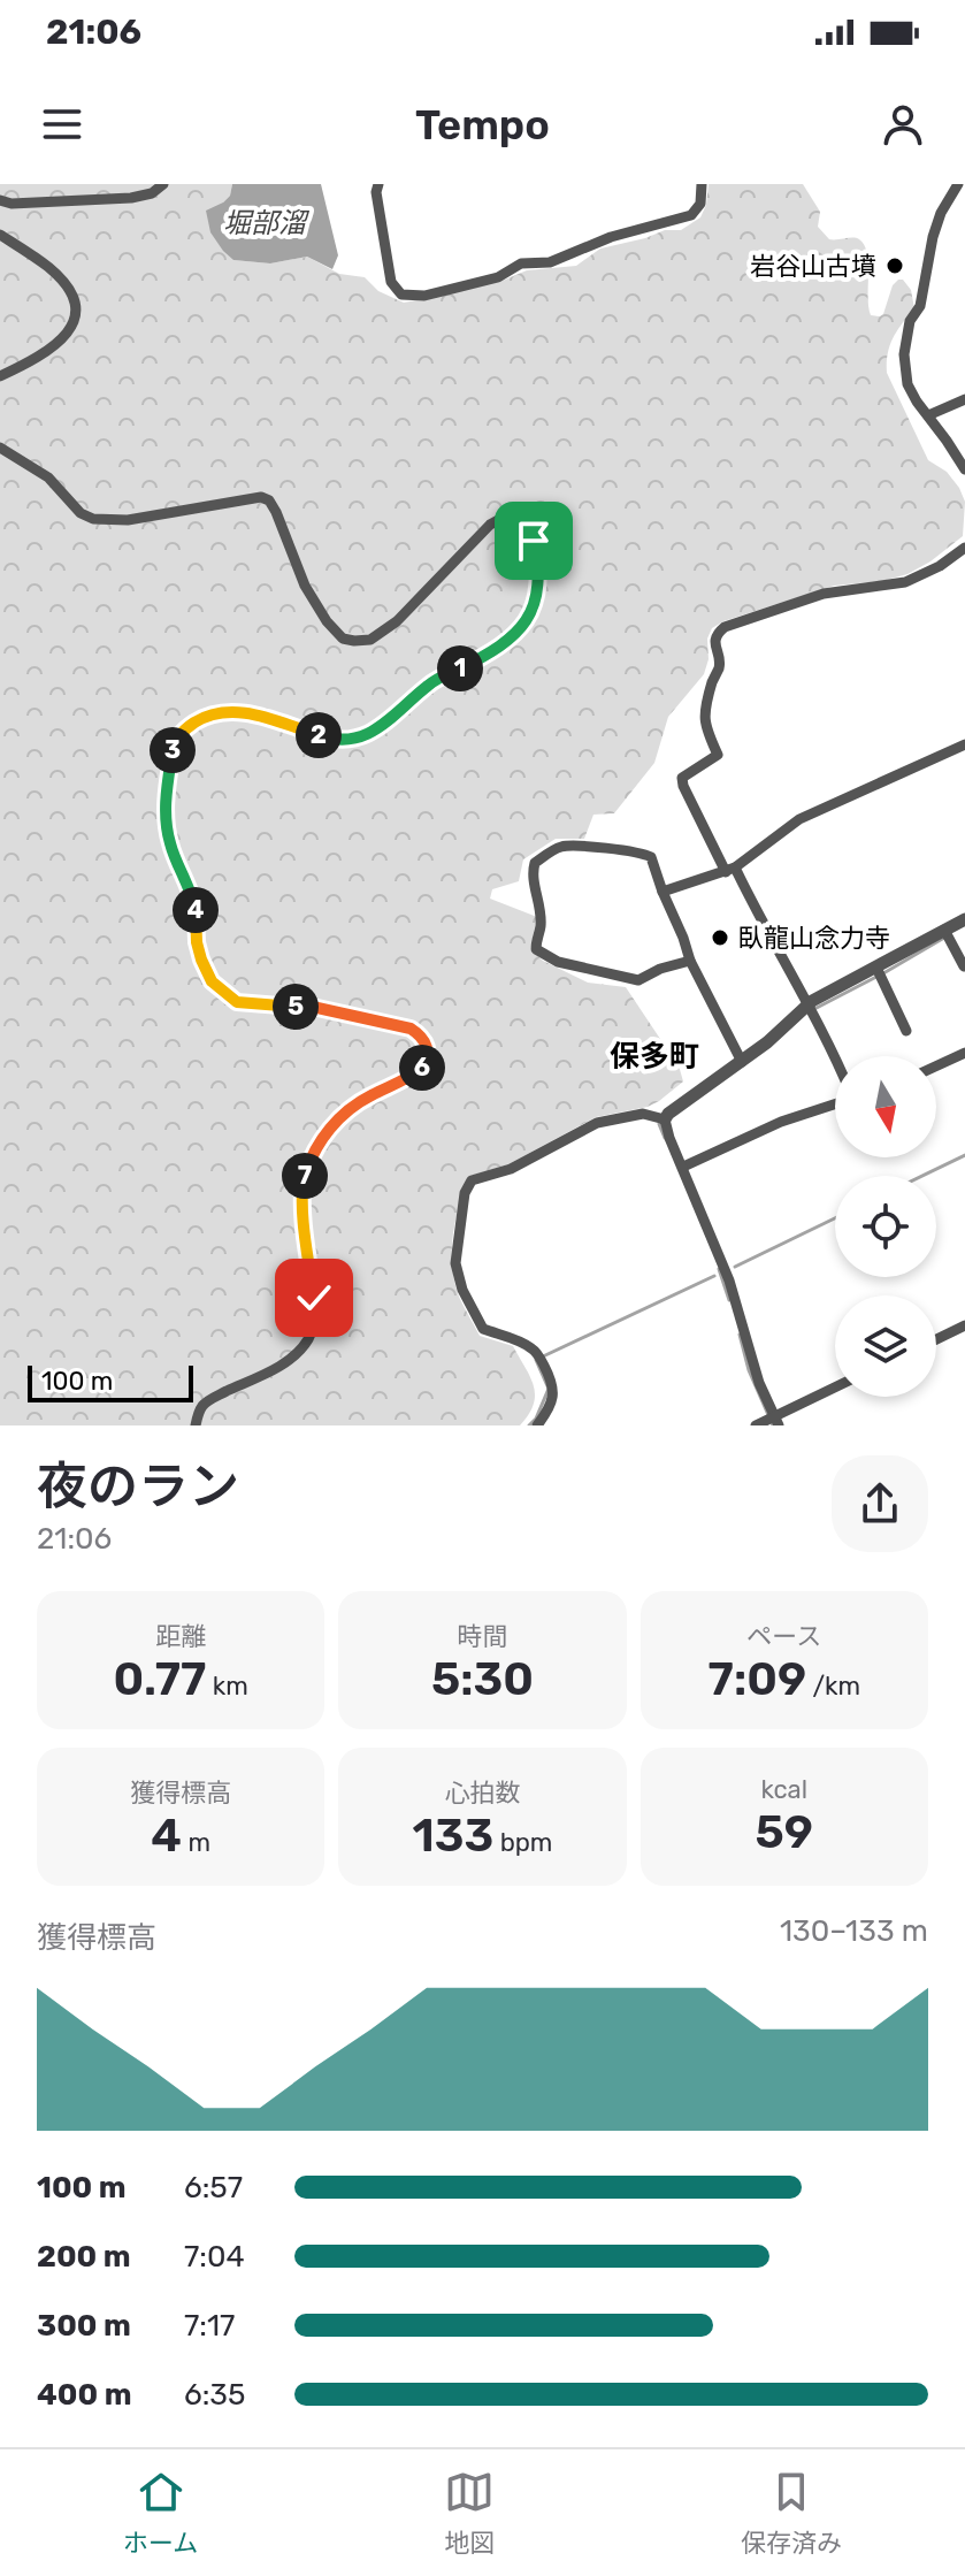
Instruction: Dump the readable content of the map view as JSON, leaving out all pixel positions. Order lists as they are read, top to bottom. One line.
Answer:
{"districts":["保多町"],"water":["堀部溜"],"places":["岩谷山古墳","臥龍山念力寺"],"scale_bar":"100 m","north":"bottom","page":{"status":"21:06","header":"Tempo","pins":["1","2","3","4","5","6","7"],"scale":"100 m","heading":["夜のラン","21:06"],"stats":[["距離","0.77 km"],["時間","5:30"],["ペース","7:09 /km"],["獲得標高","4 m"],["心拍数","133 bpm"],["kcal","59"]],"chart":["獲得標高","130–133 m"],"list":[{"name":"100 m","note":"6:57"},{"name":"200 m","note":"7:04"},{"name":"300 m","note":"7:17"},{"name":"400 m","note":"6:35"}],"tabs":["ホーム","地図","保存済み"]}}
